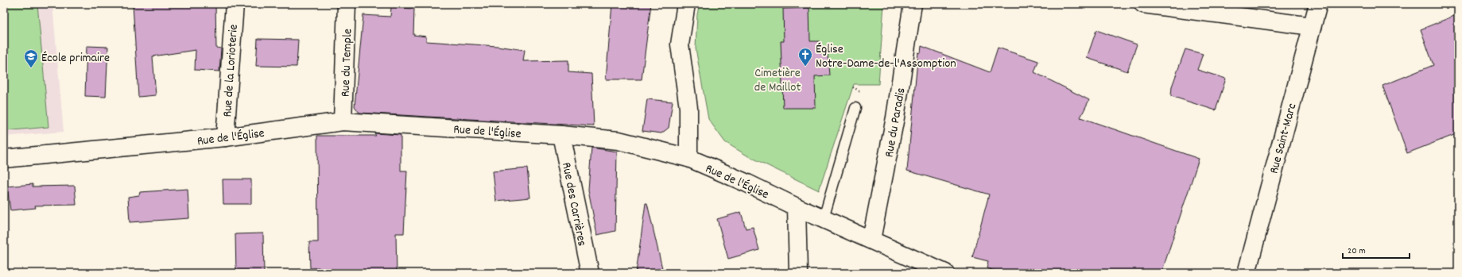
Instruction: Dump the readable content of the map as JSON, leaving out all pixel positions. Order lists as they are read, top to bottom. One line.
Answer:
{"streets":{"street":["Rue du Temple","Rue de la Lorioterie","Rue du Paradis","Rue de l'Église","Rue Saint-Marc","Rue des Carrières"]},"crossings":[["Rue du Temple","Rue de l'Église"],["Rue de la Lorioterie","Rue de l'Église"],["Rue du Paradis","Rue de l'Église"],["Rue de l'Église","Rue des Carrières"]],"parks":["Cimetière de Maillot"],"places":{"church":["Église Notre-Dame-de-l'Assomption"],"school or university":["École primaire"]},"scale_bar":"20 m"}
